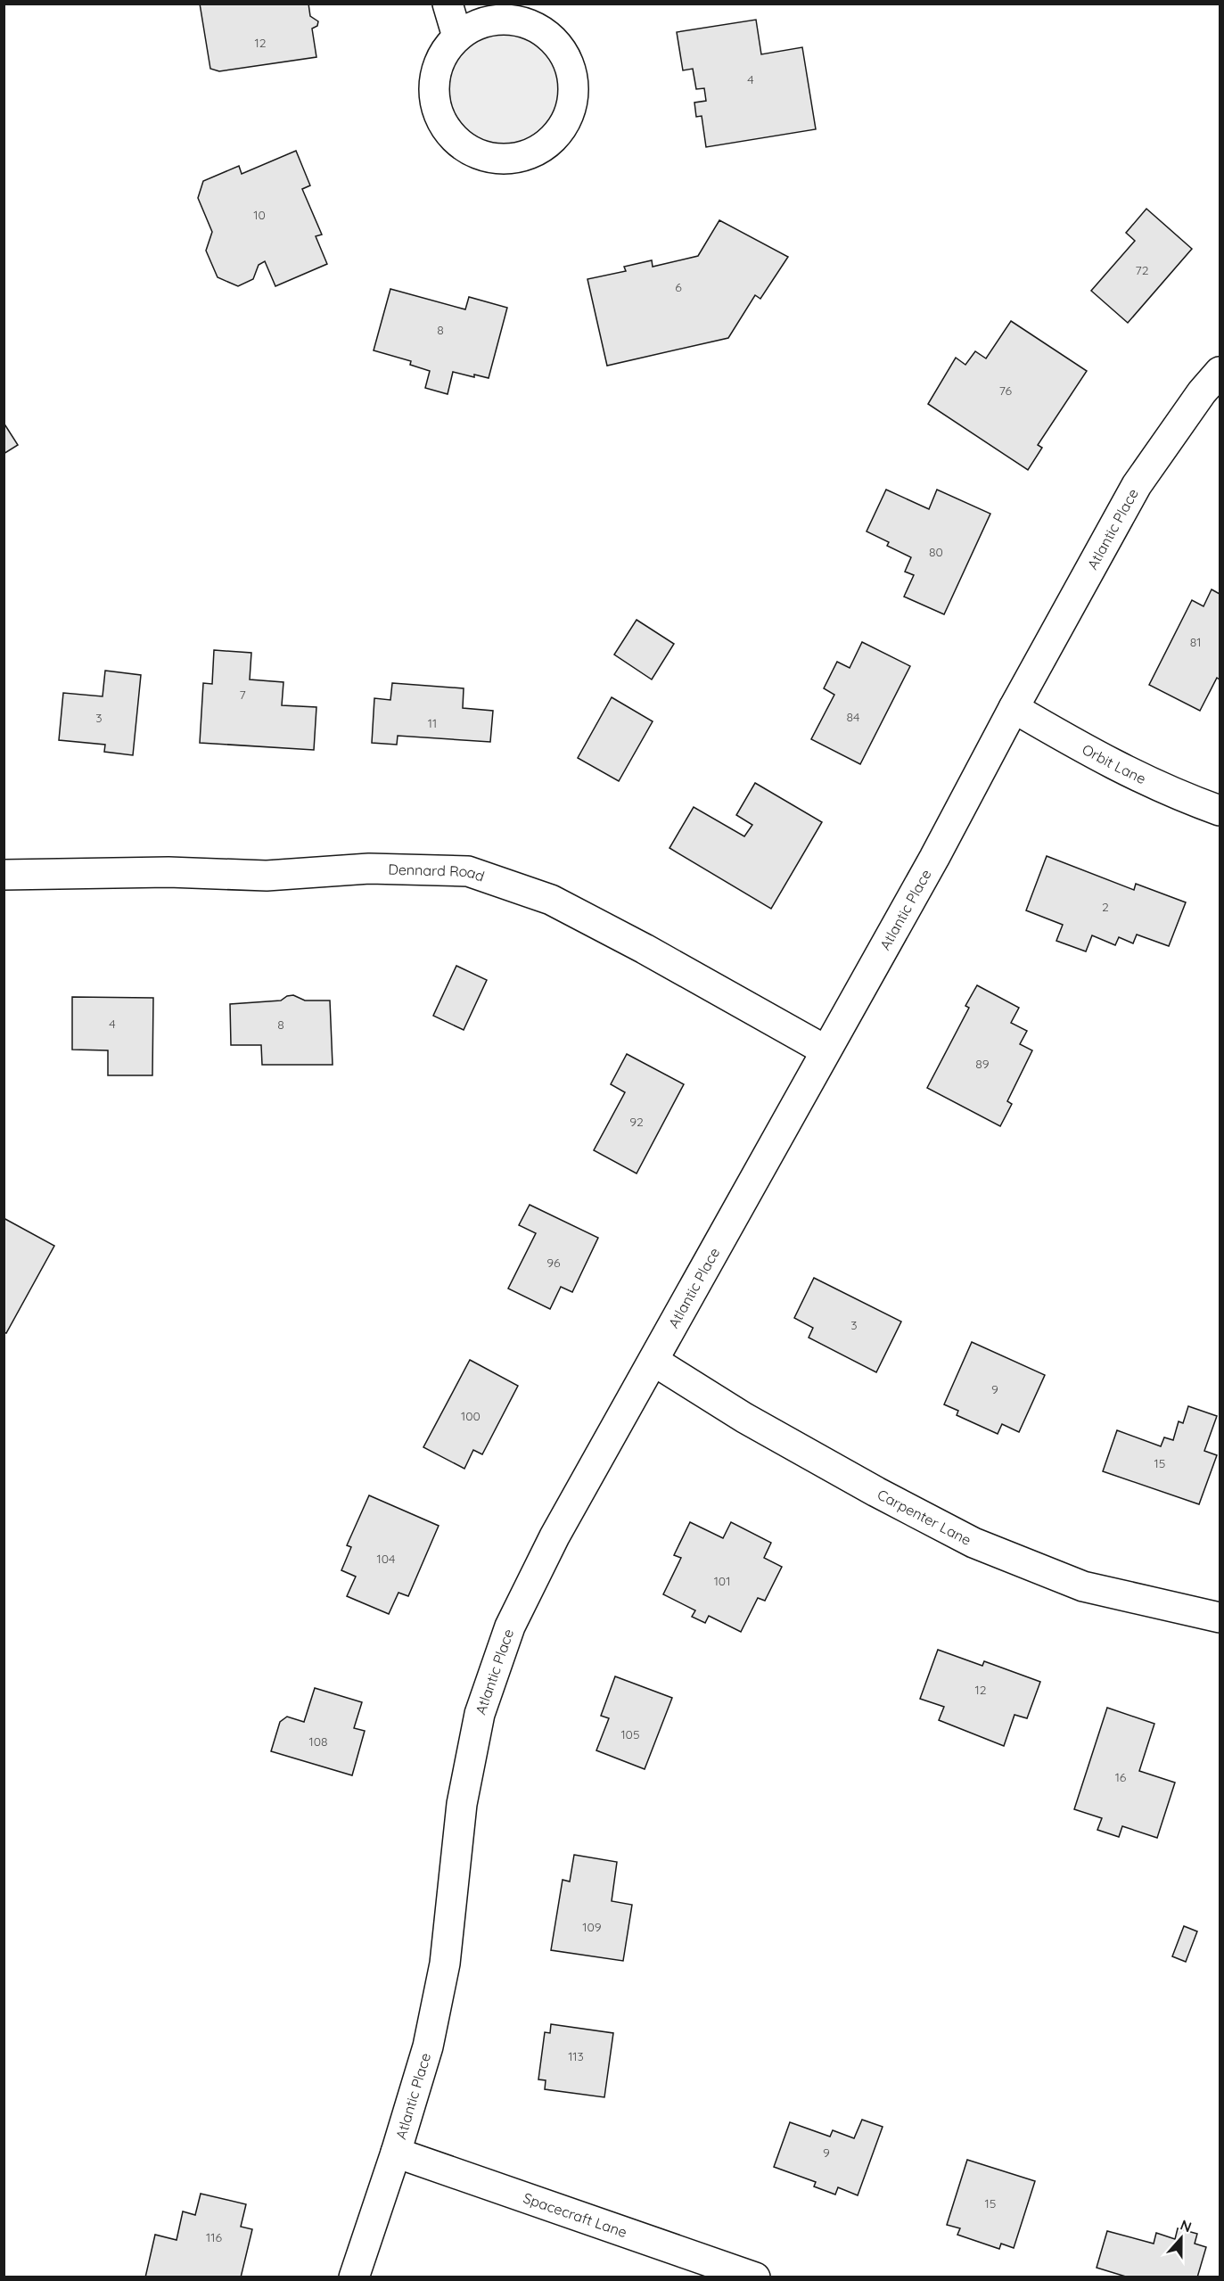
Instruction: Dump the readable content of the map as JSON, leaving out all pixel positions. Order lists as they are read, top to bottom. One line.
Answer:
{"streets":{"street":["Atlantic Place","Orbit Lane","Dennard Road","Carpenter Lane","Spacecraft Lane"]},"crossings":[["Atlantic Place","Orbit Lane"],["Atlantic Place","Dennard Road"],["Atlantic Place","Carpenter Lane"],["Atlantic Place","Spacecraft Lane"]],"house_numbers":["12","4","10","72","6","8","76","80","81","7","84","3","11","2","4","8","89","92","96","3","9","100","15","104","101","12","105","108","16","109","113","9","15","116"],"north":"top"}
